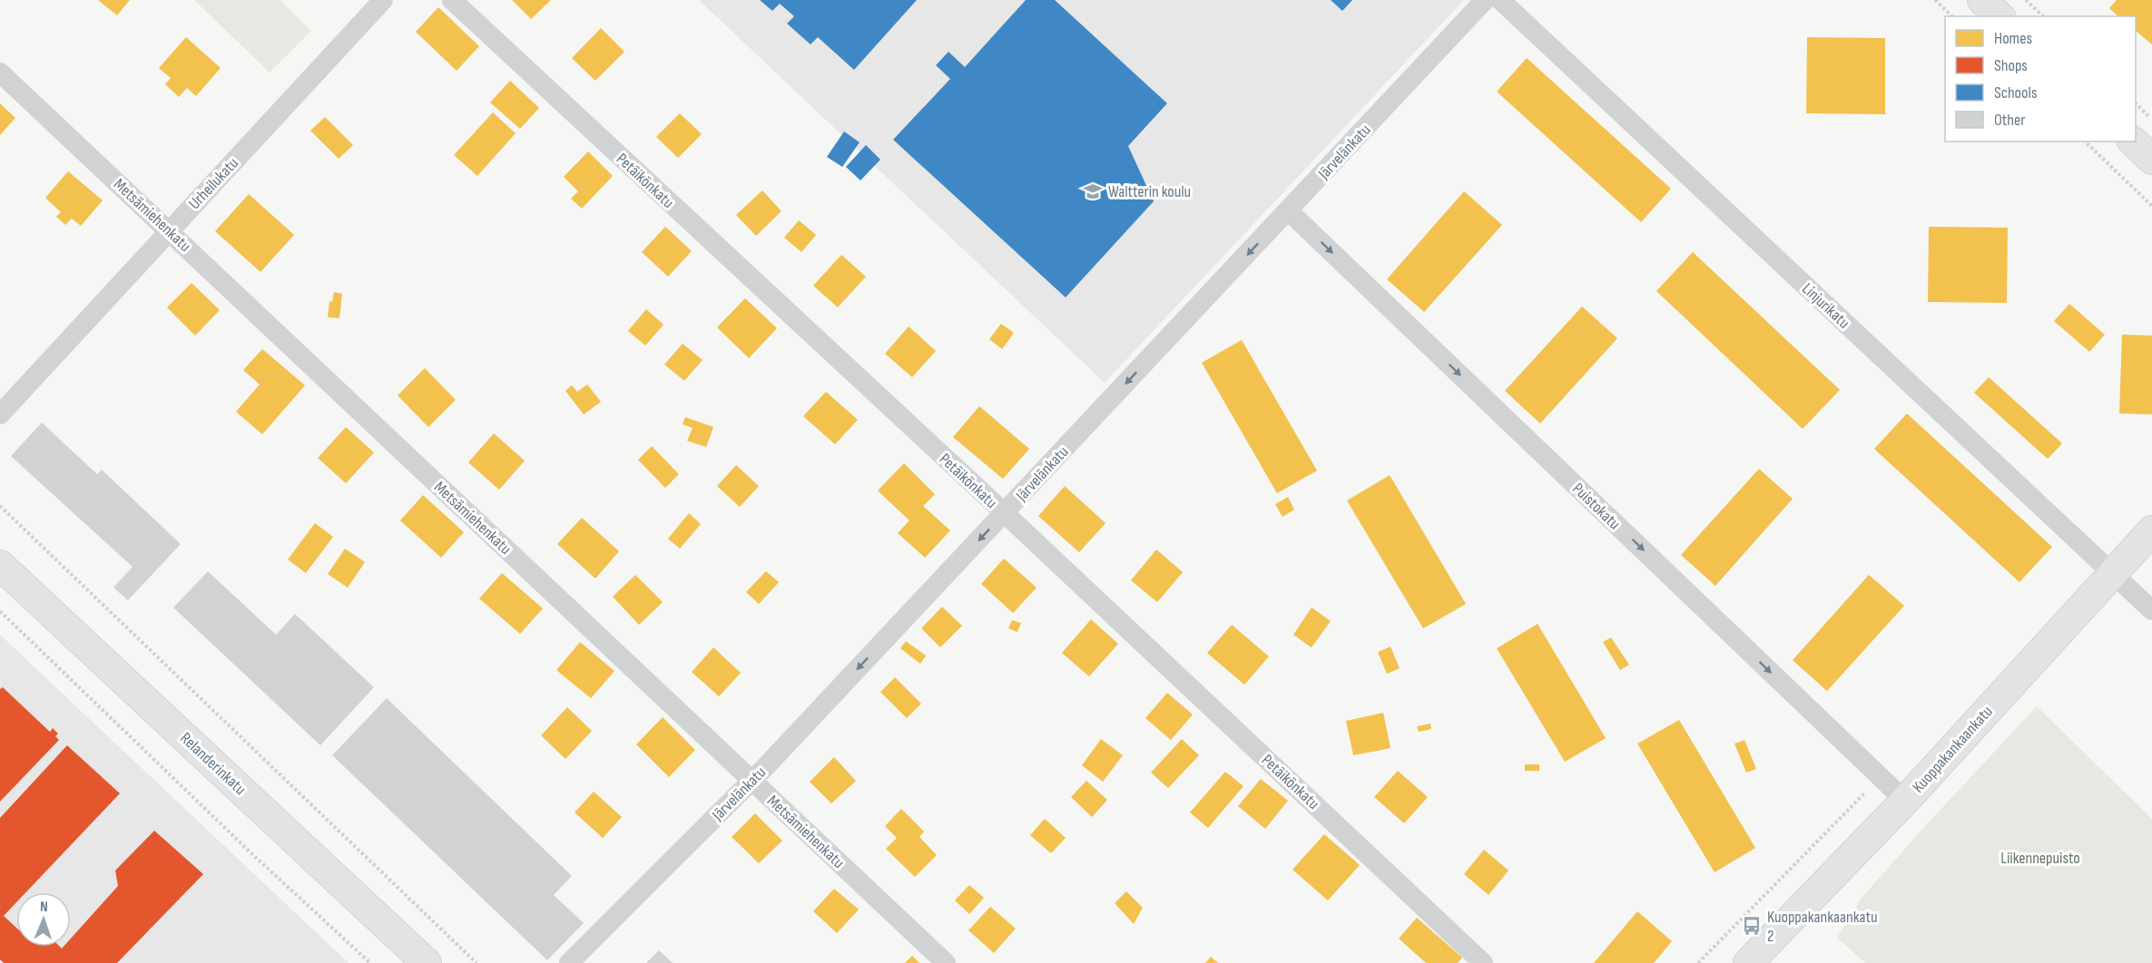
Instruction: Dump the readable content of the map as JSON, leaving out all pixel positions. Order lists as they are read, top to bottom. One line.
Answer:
{"streets":{"main road":["Kuoppakankaankatu","Relanderinkatu"],"street":["Järvelänkatu","Petäikönkatu","Urheilukatu","Metsämiehenkatu","Linjurikatu","Puistokatu"]},"crossings":[["Järvelänkatu","Petäikönkatu"],["Järvelänkatu","Metsämiehenkatu"],["Järvelänkatu","Puistokatu"],["Urheilukatu","Metsämiehenkatu"],["Linjurikatu","Kuoppakankaankatu"],["Puistokatu","Kuoppakankaankatu"]],"one_way":["Järvelänkatu","Puistokatu"],"parks":["Liikennepuisto"],"places":{"school or university":["Waltterin koulu"],"bus stop":["Kuoppakankaankatu 2"]},"legend":["Homes","Shops","Schools","Other"],"north":"top"}
